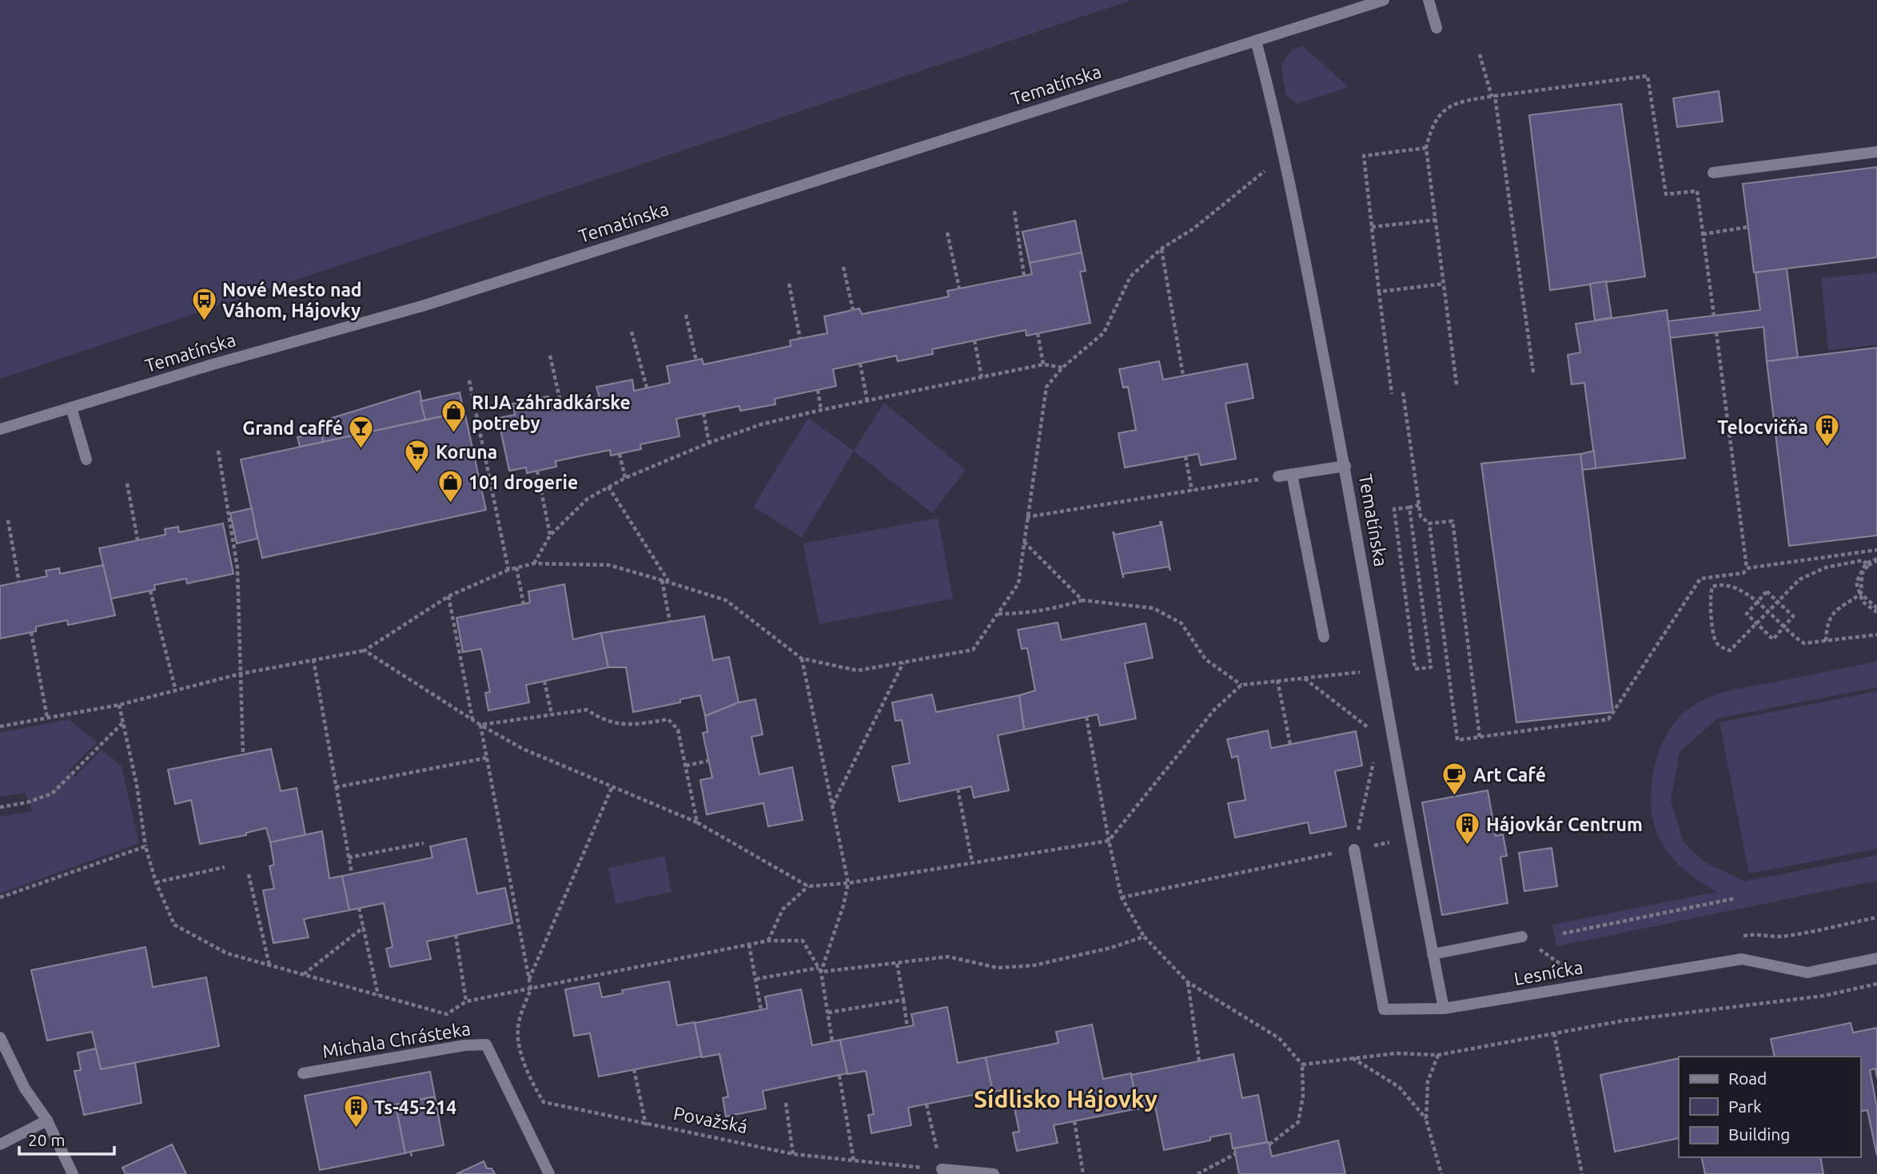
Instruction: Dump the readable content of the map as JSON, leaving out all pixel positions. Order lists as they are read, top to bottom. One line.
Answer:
{"streets":{"street":["Tematínska","Lesnícka","Michala Chrásteka"],"path":["Považská"]},"crossings":[["Tematínska","Lesnícka"]],"districts":["Sídlisko Hájovky"],"places":{"bus stop":["Nové Mesto nad Váhom, Hájovky"],"shop":["RIJA záhradkárske potreby","101 drogerie"],"building":["Telocvičňa","Hájovkár Centrum","Ts-45-214"],"bar":["Grand caffé"],"supermarket":["Koruna"],"cafe":["Art Café"]},"legend":["Road","Park","Building"],"scale_bar":"20 m"}
